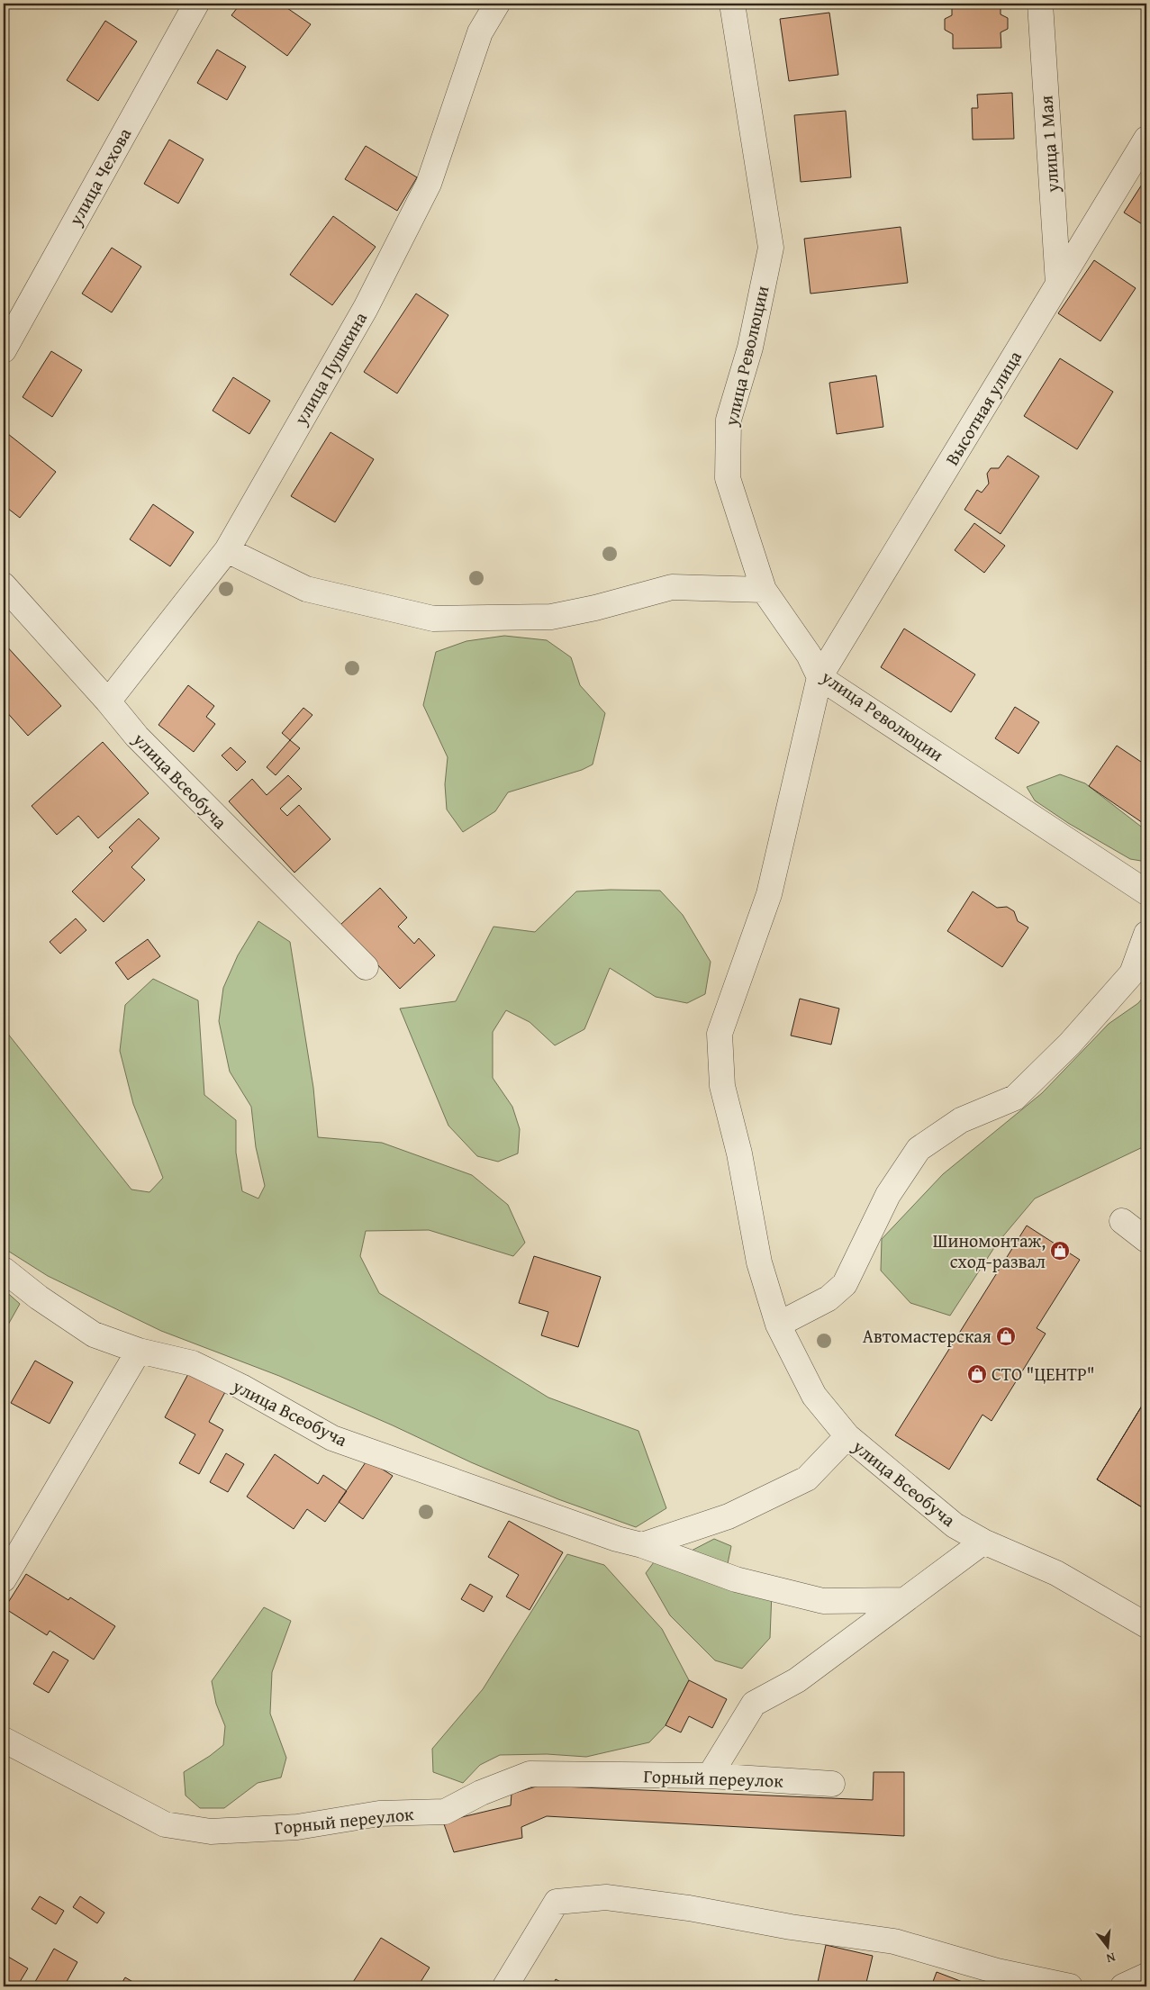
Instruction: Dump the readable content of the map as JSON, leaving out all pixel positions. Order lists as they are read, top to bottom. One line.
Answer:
{"streets":{"street":["улица 1 Мая","улица Чехова","улица Революции","улица Пушкина","Высотная улица","улица Всеобуча","Горный переулок"]},"crossings":[["улица 1 Мая","Высотная улица"],["улица Революции","Высотная улица"],["улица Пушкина","улица Всеобуча"],["Высотная улица","улица Всеобуча"]],"places":{"shop":["Шиномонтаж, сход-развал","Автомастерская","СТО \"ЦЕНТР\""]},"north":"bottom"}
